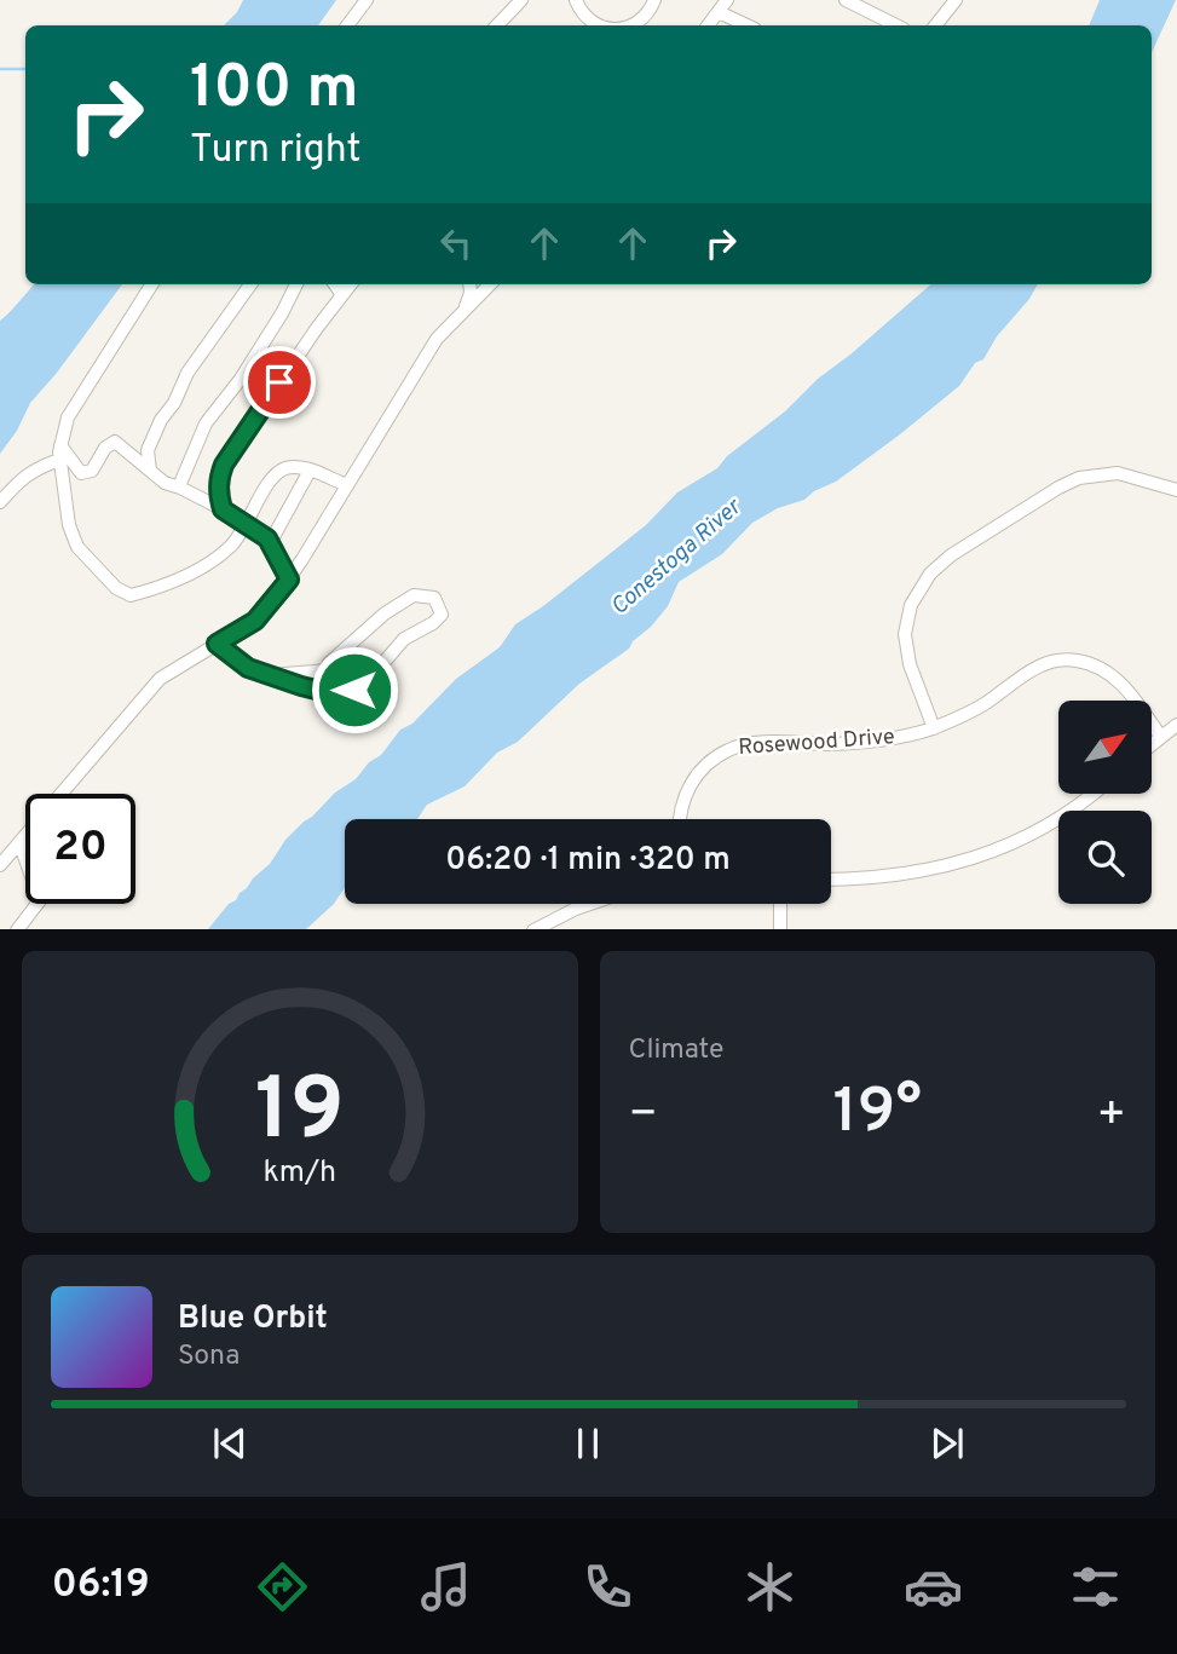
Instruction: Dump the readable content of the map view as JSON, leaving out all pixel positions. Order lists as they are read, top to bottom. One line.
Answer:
{"streets":{"street":["Rosewood Drive"]},"water":["Conestoga River"],"north":"top right","page":{"turn":["100 m","Turn right"],"limit":"20","trip":"06:20 · 1 min · 320 m","tile":"Climate","heat":["−","19°","+"],"song":["Blue Orbit","Sona"],"tabs":"06:19","gauge":["19","km/h"]}}
